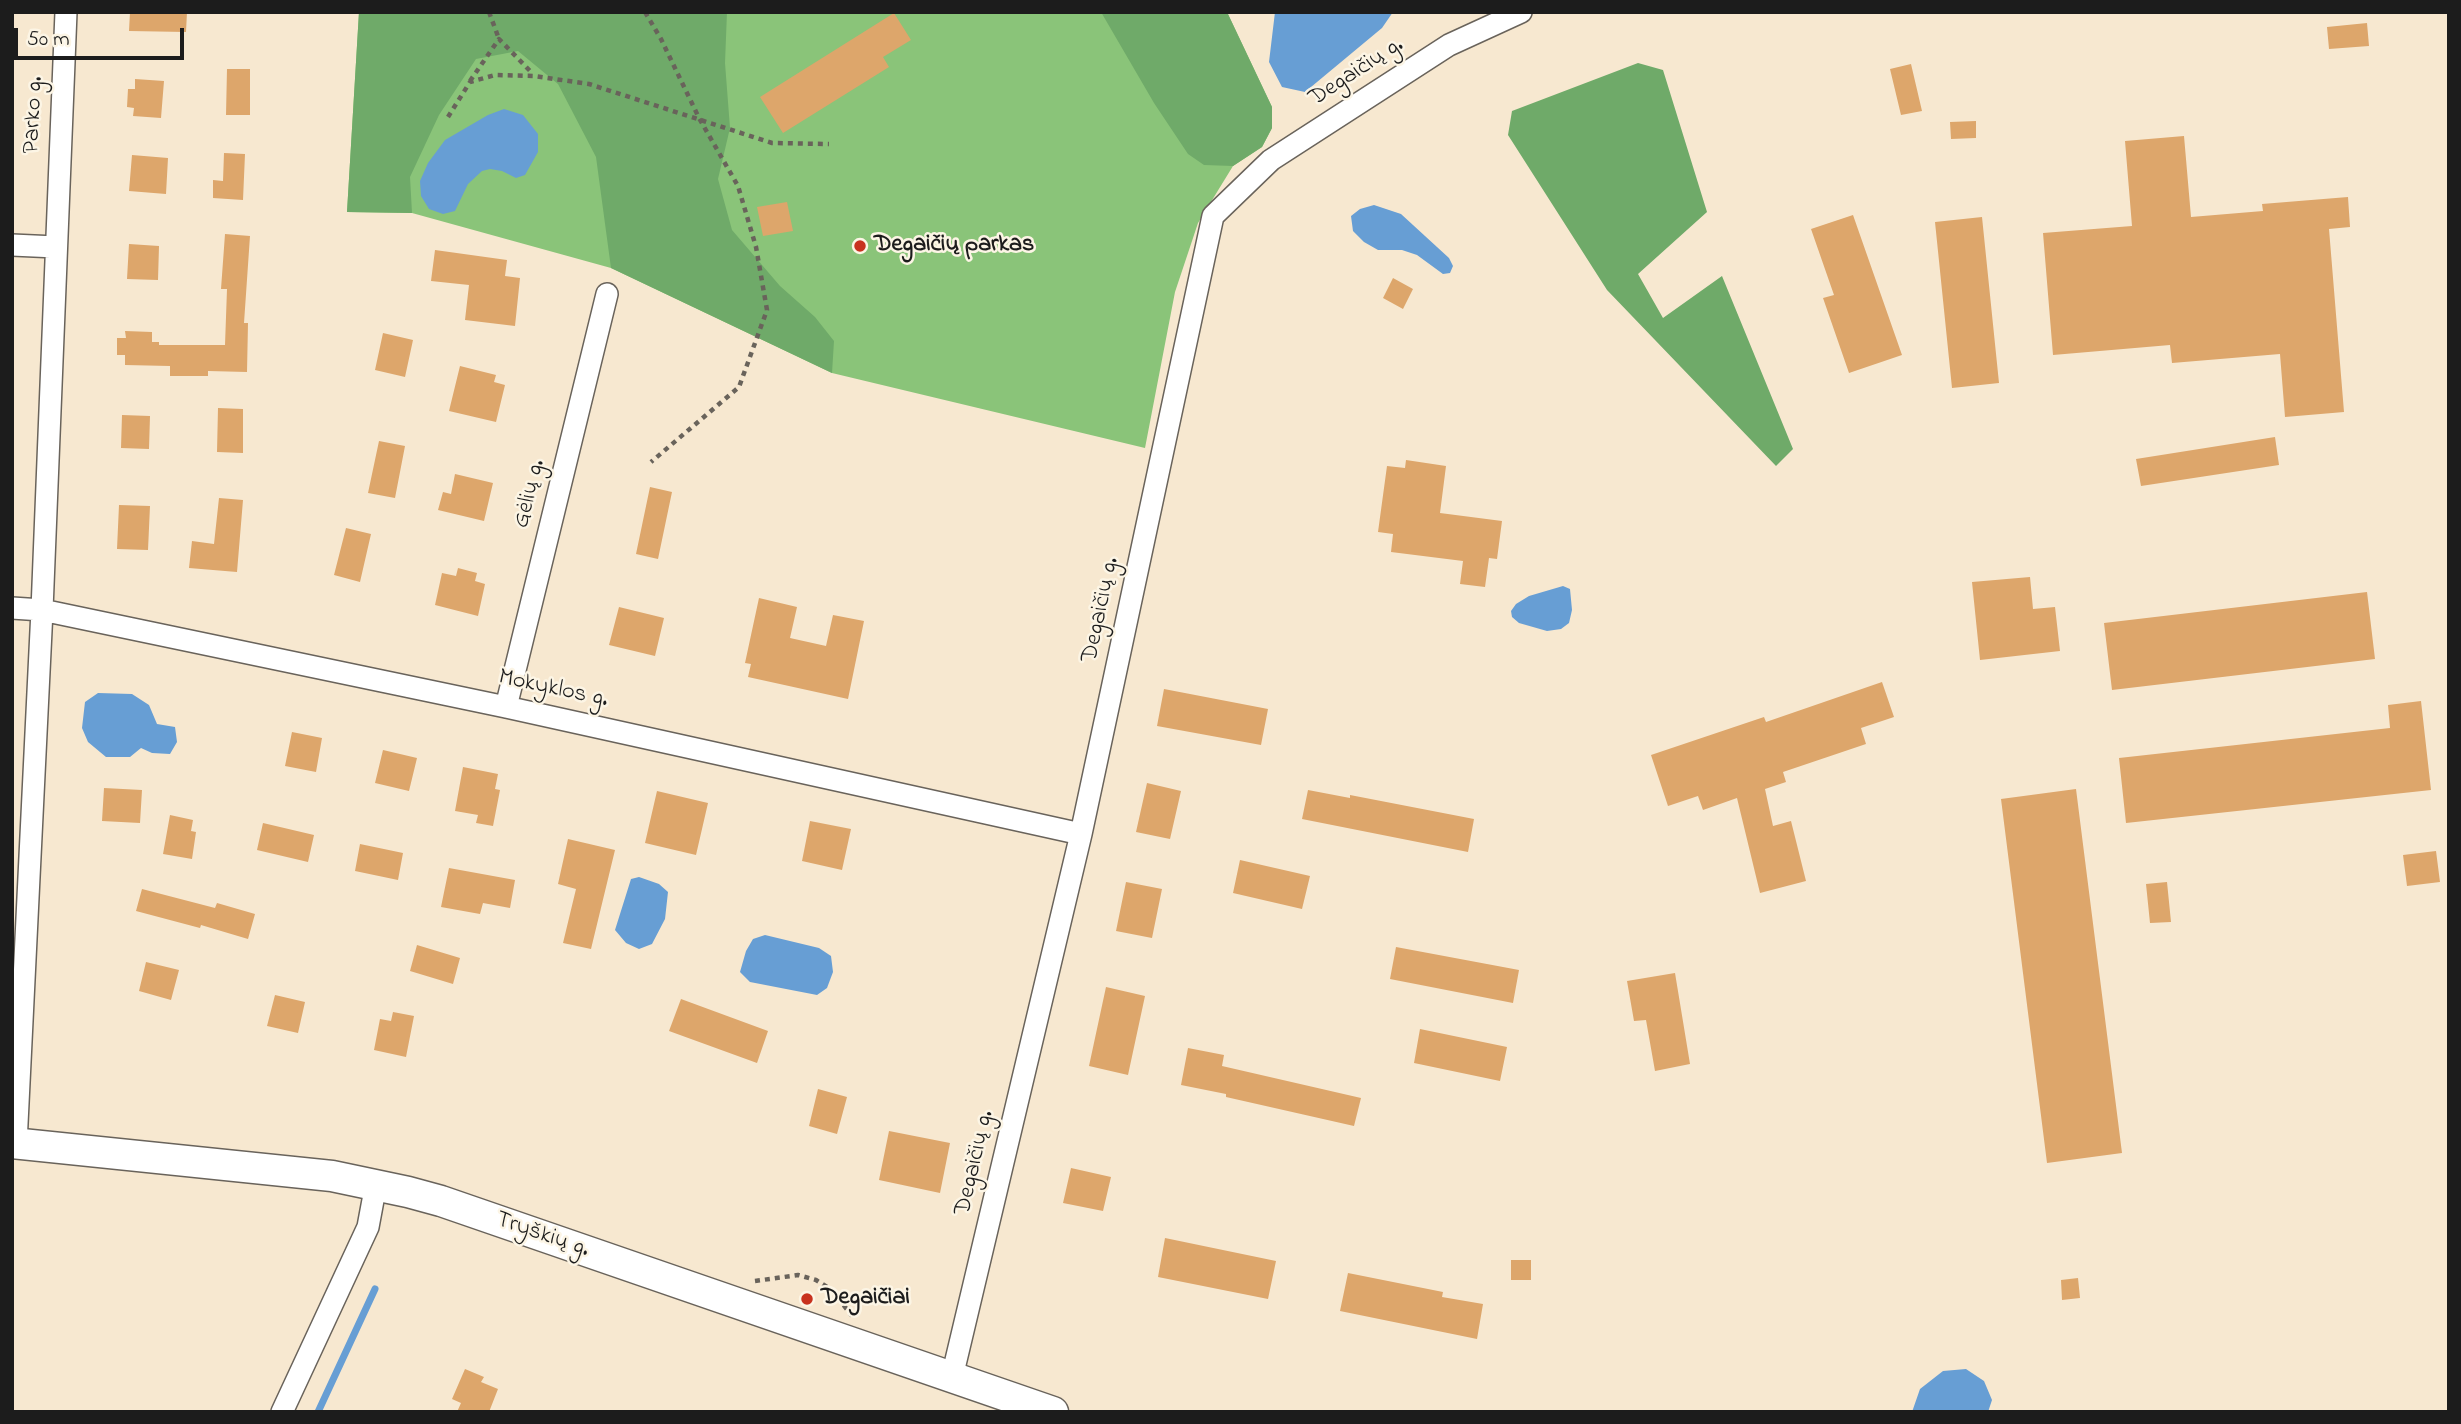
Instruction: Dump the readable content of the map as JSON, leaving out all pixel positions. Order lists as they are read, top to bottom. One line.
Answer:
{"streets":{"main road":["Tryškių g."],"street":["Degaičių g.","Parko g.","Gėlių g.","Mokyklos g."]},"crossings":[["Degaičių g.","Mokyklos g."],["Degaičių g.","Tryškių g."],["Parko g.","Mokyklos g."],["Parko g.","Tryškių g."],["Gėlių g.","Mokyklos g."]],"places":["Degaičių parkas","Degaičiai"],"scale_bar":"50 m"}
